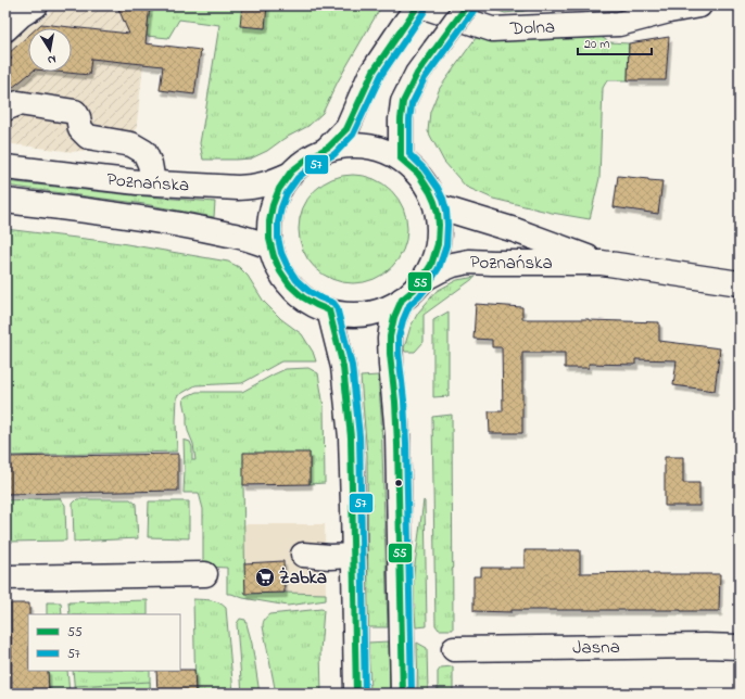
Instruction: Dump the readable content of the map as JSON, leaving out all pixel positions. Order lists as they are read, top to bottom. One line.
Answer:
{"streets":{"main road":["Dolna","Poznańska","Jasna"]},"places":{"supermarket":["Żabka"]},"lines":["transit line 55","transit line 57"],"legend":["55","57"],"scale_bar":"20 m","north":"bottom"}
